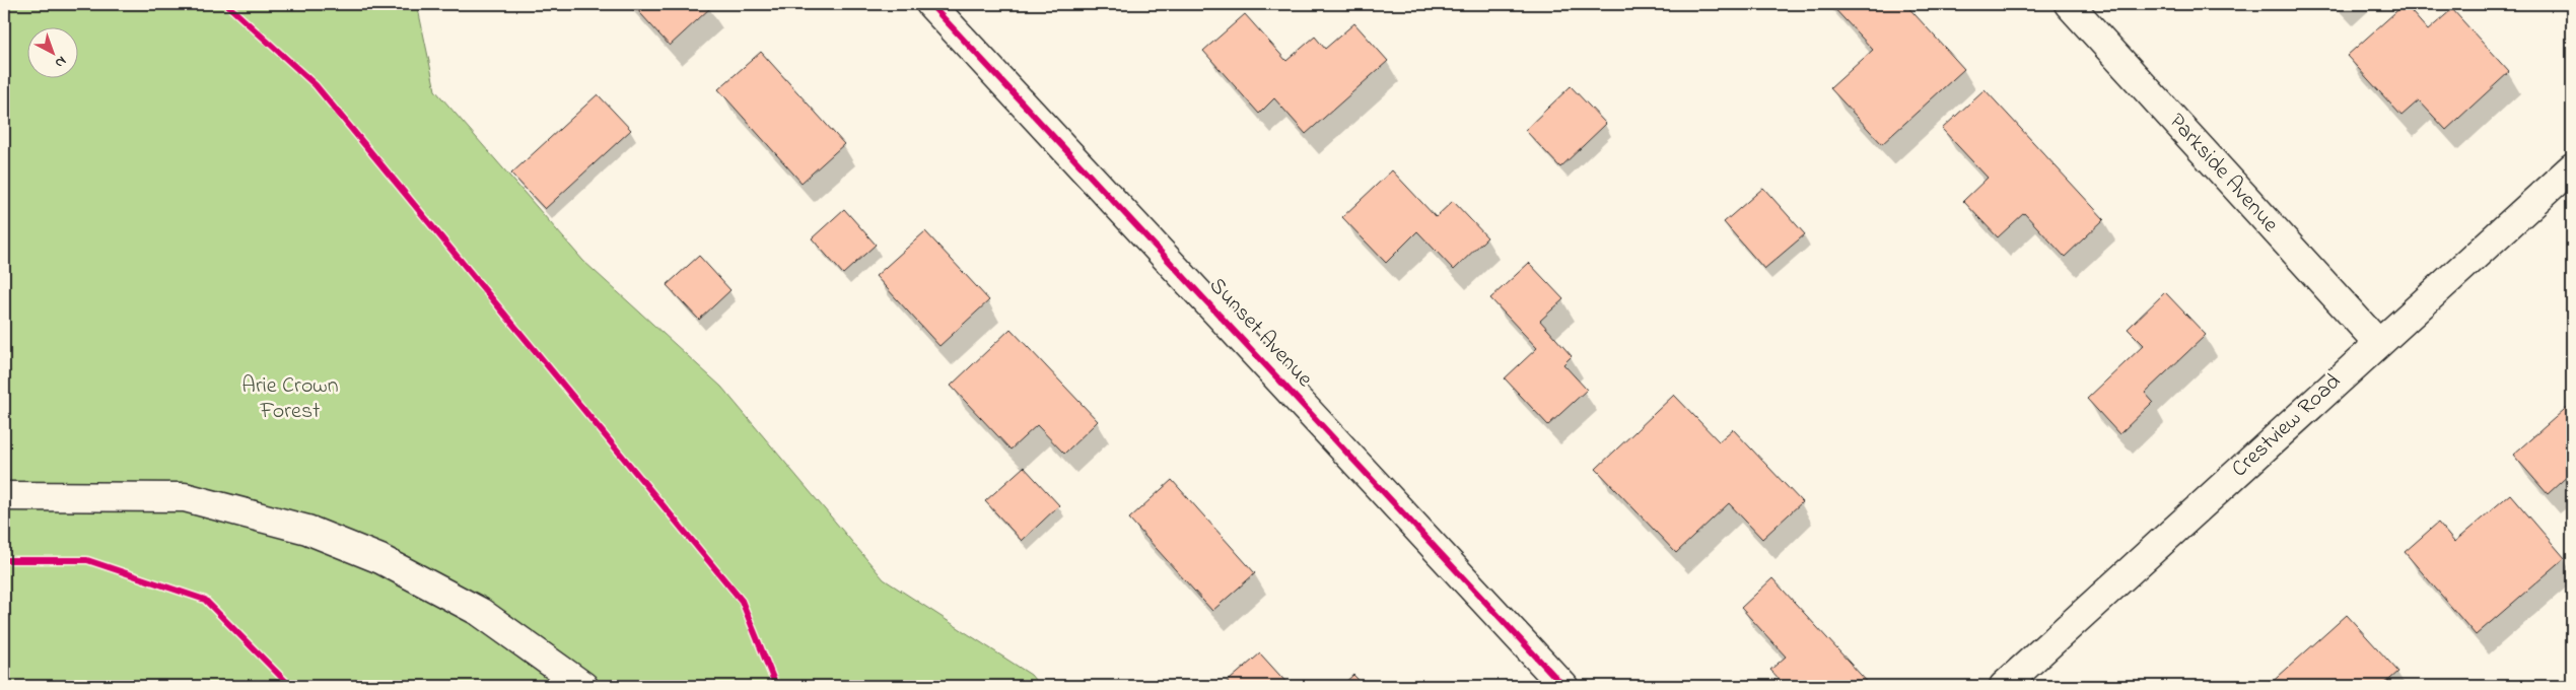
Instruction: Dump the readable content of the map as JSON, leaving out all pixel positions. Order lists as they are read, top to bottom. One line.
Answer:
{"streets":{"street":["Parkside Avenue","Sunset Avenue","Crestview Road"]},"crossings":[["Parkside Avenue","Crestview Road"]],"parks":["Arie Crown Forest"],"north":"bottom right"}
